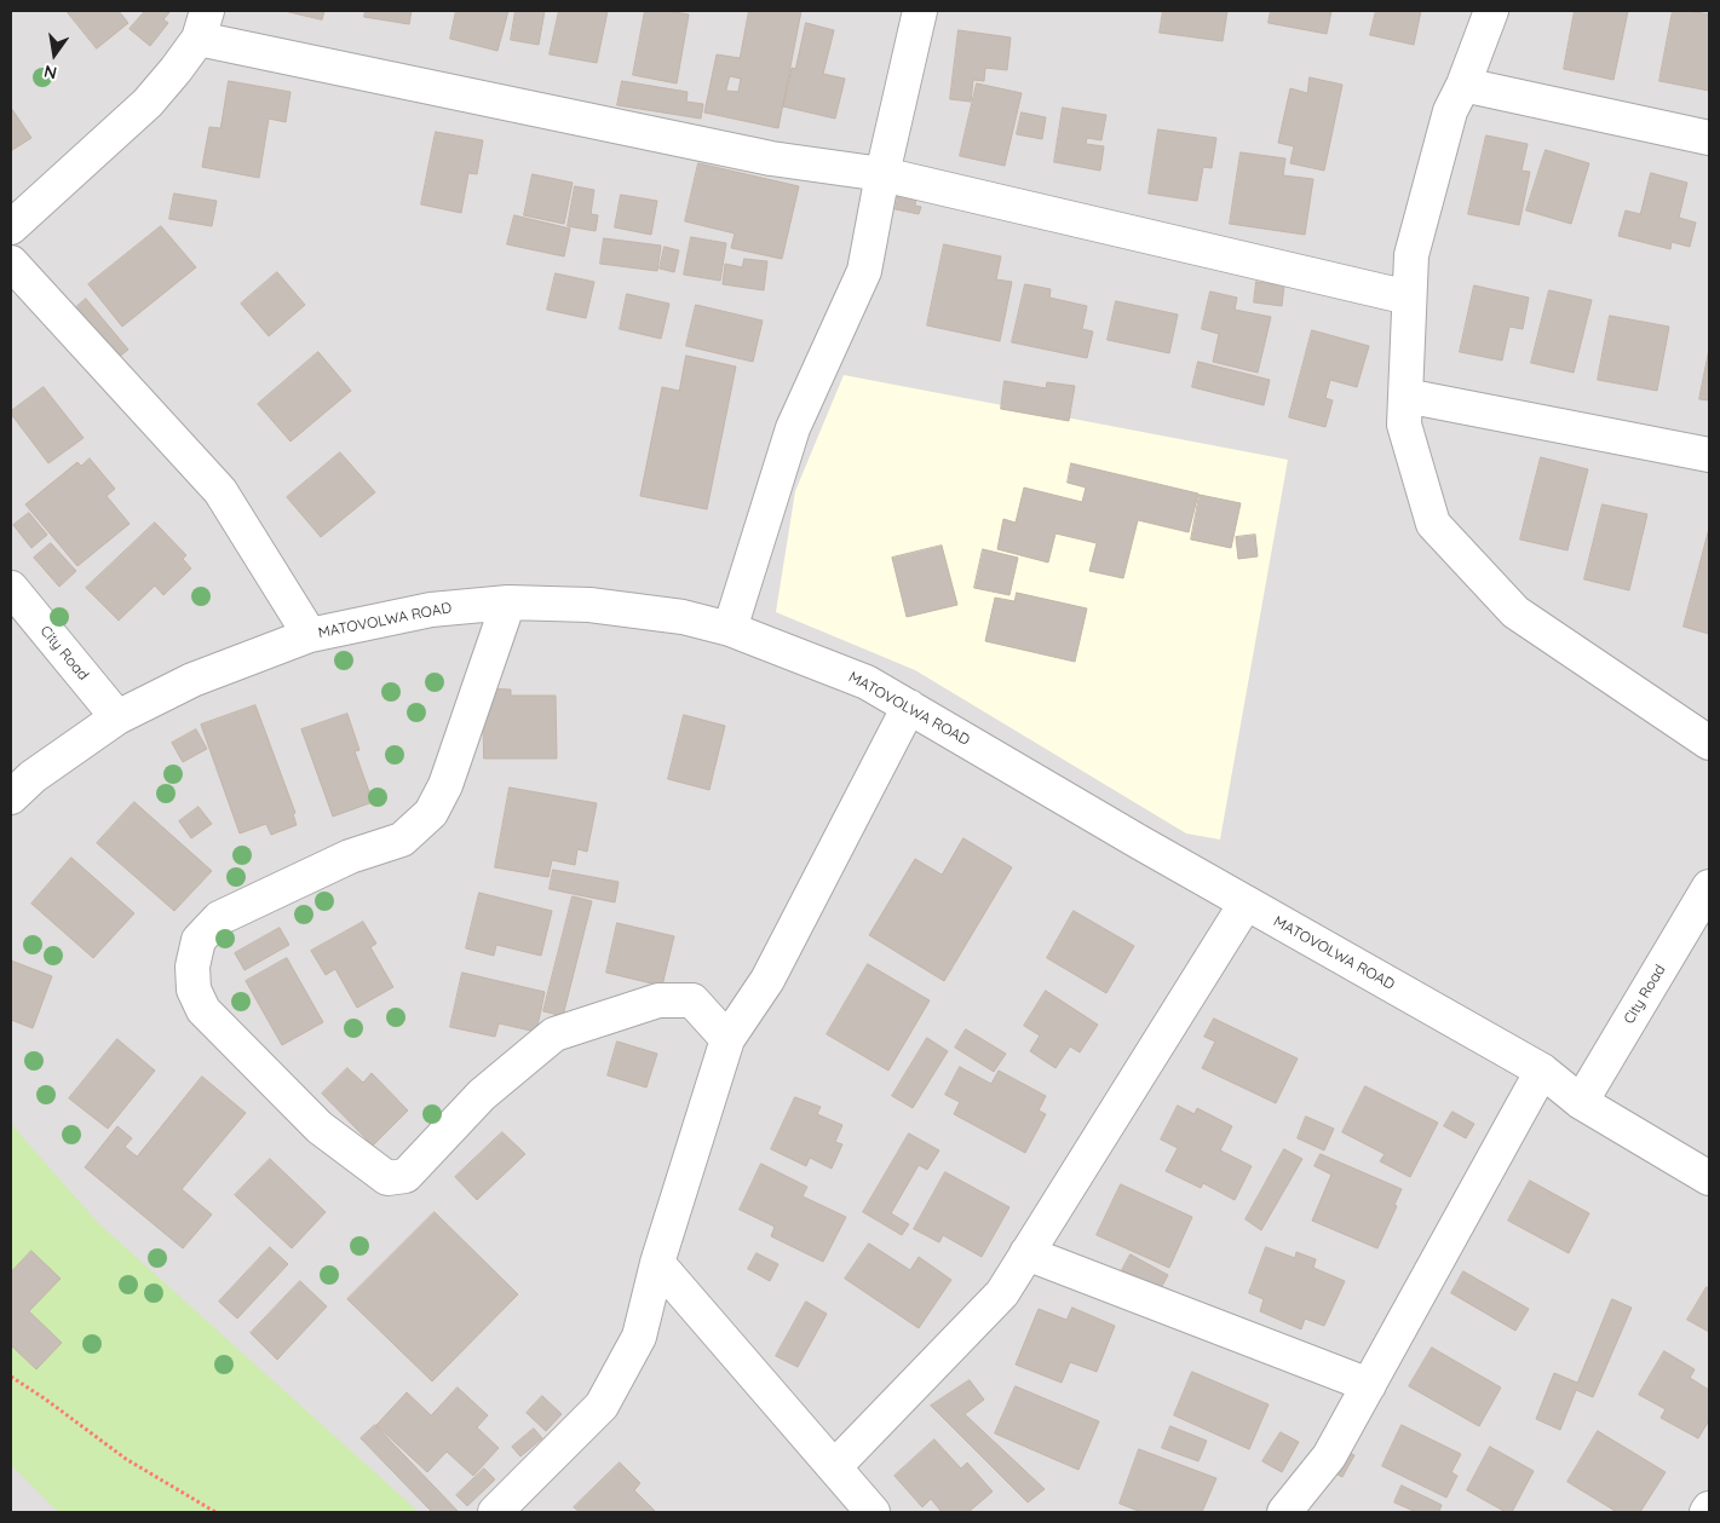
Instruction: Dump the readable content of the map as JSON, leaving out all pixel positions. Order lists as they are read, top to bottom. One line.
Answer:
{"streets":{"street":["MATOVOLWA ROAD","City Road"]},"crossings":[["MATOVOLWA ROAD","City Road"]],"north":"bottom"}
